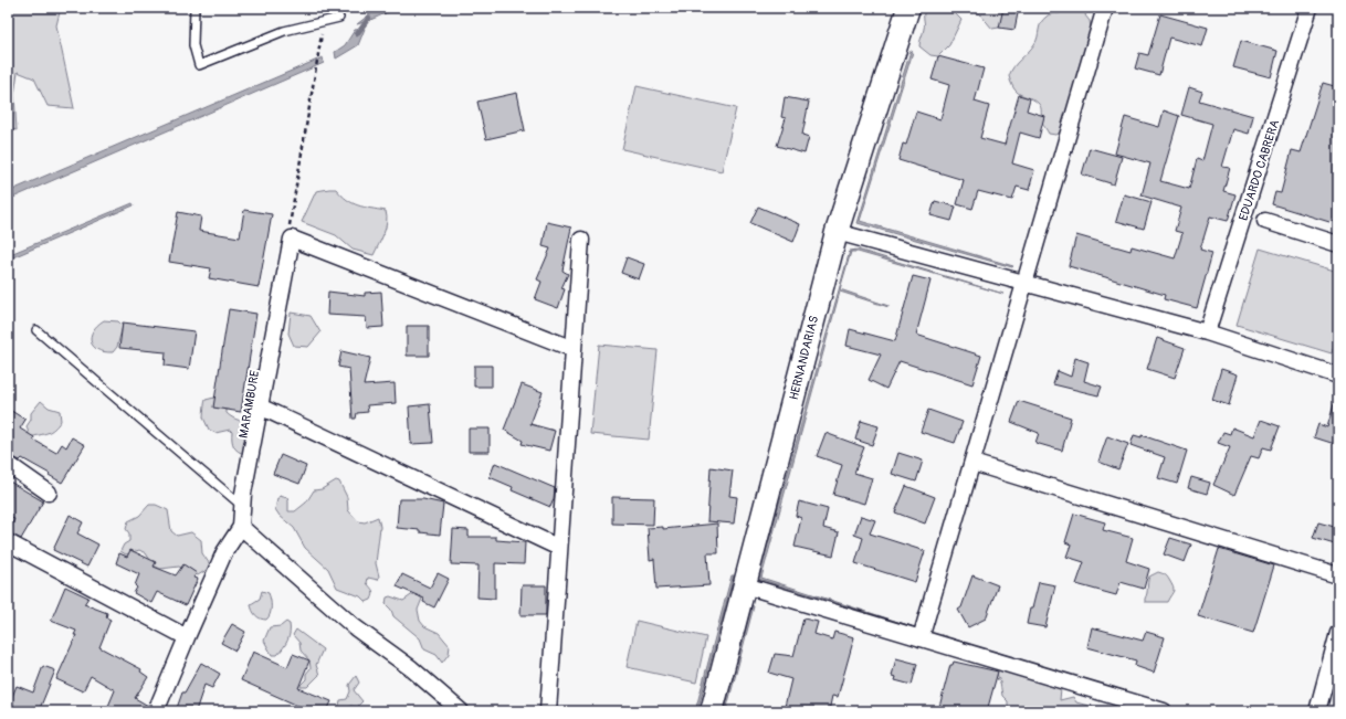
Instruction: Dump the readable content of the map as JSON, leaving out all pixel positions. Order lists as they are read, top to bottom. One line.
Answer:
{"streets":{"street":["EDUARDO CABRERA","HERNANDARIAS"]}}
